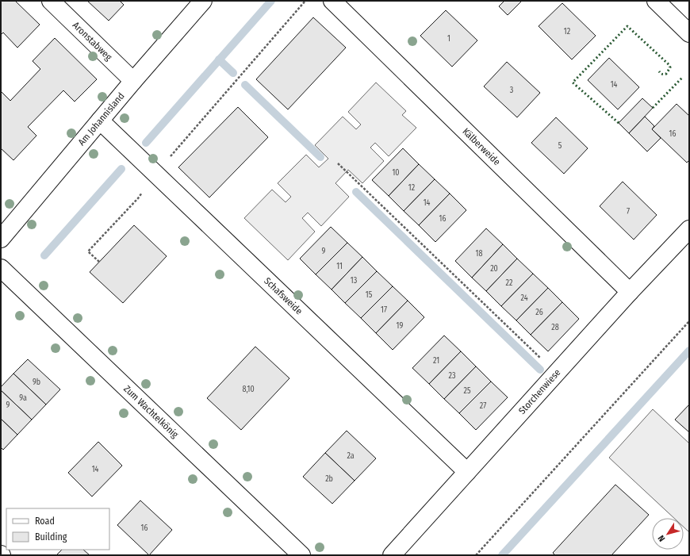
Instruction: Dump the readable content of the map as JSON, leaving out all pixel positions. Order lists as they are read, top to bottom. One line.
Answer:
{"streets":{"street":["Aronstabweg","Am Johannisland","Kälberweide","Schafsweide","Storchenwiese","Zum Wachtelkönig"]},"crossings":[["Aronstabweg","Am Johannisland"],["Am Johannisland","Schafsweide"],["Kälberweide","Storchenwiese"],["Schafsweide","Storchenwiese"]],"house_numbers":["12","1","14","3","16","5","10","12","14","7","16","9","18","11","20","13","22","15","24","17","26","19","28","21","23","9b","8,10","25","9a","9","27","2a","14","2b","16"],"legend":["Road","Building"],"north":"bottom left"}
